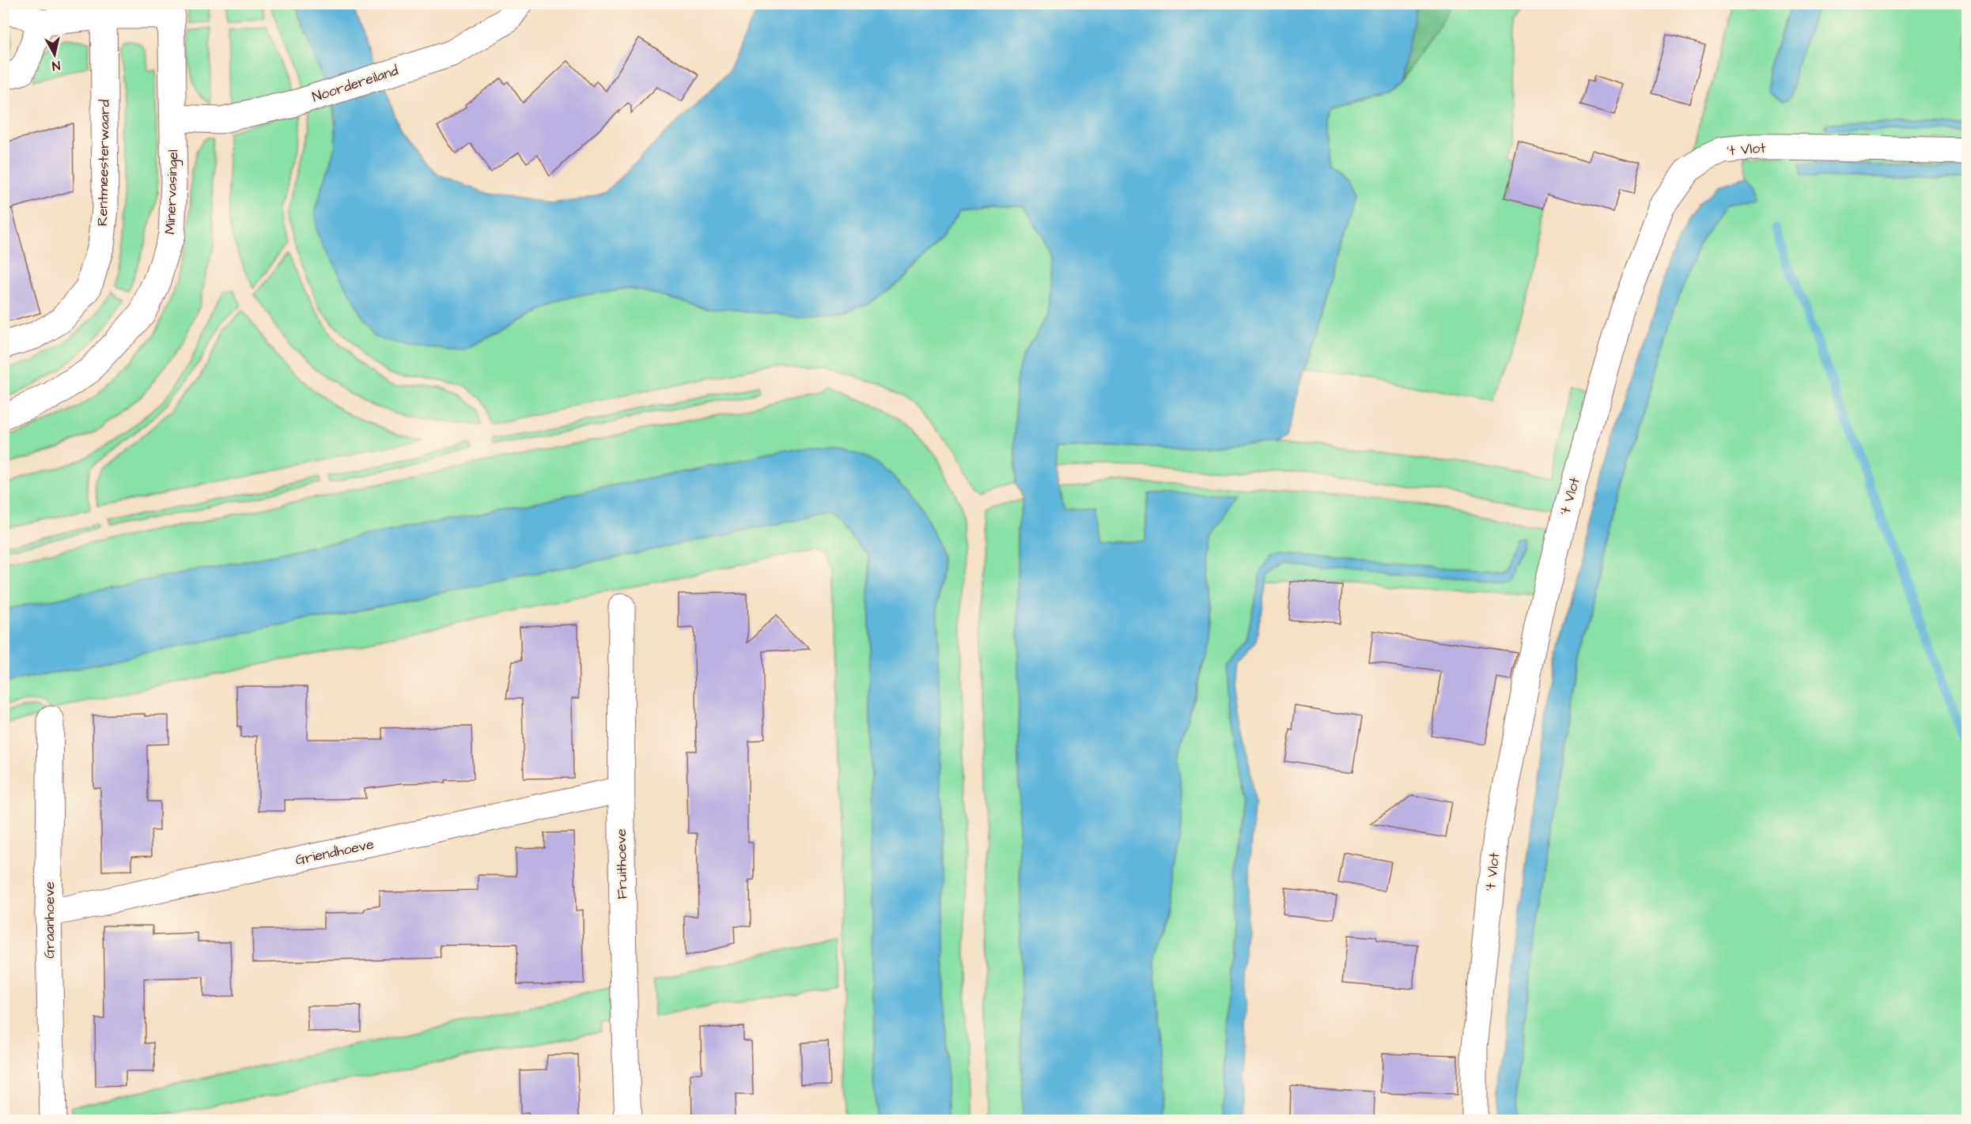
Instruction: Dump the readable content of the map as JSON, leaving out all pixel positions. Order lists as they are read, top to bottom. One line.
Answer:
{"streets":{"street":["Noordereiland","'t Vlot","Rentmeesterwaard","Minervasingel","Griendhoeve","Fruithoeve","Graanhoeve"]},"crossings":[["Noordereiland","Minervasingel"],["Griendhoeve","Fruithoeve"],["Griendhoeve","Graanhoeve"]],"north":"bottom"}
